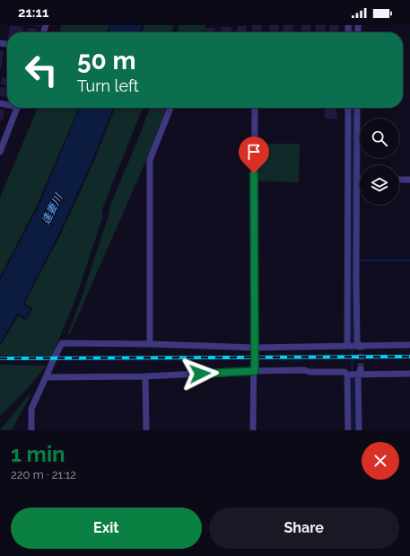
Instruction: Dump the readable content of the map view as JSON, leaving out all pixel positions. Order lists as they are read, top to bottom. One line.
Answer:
{"water":["逢妻川"],"page":{"status":"21:11","turn":["50 m","Turn left"],"heading":["1 min","220 m · 21:12"],"buttons":["Exit","Share"]}}
